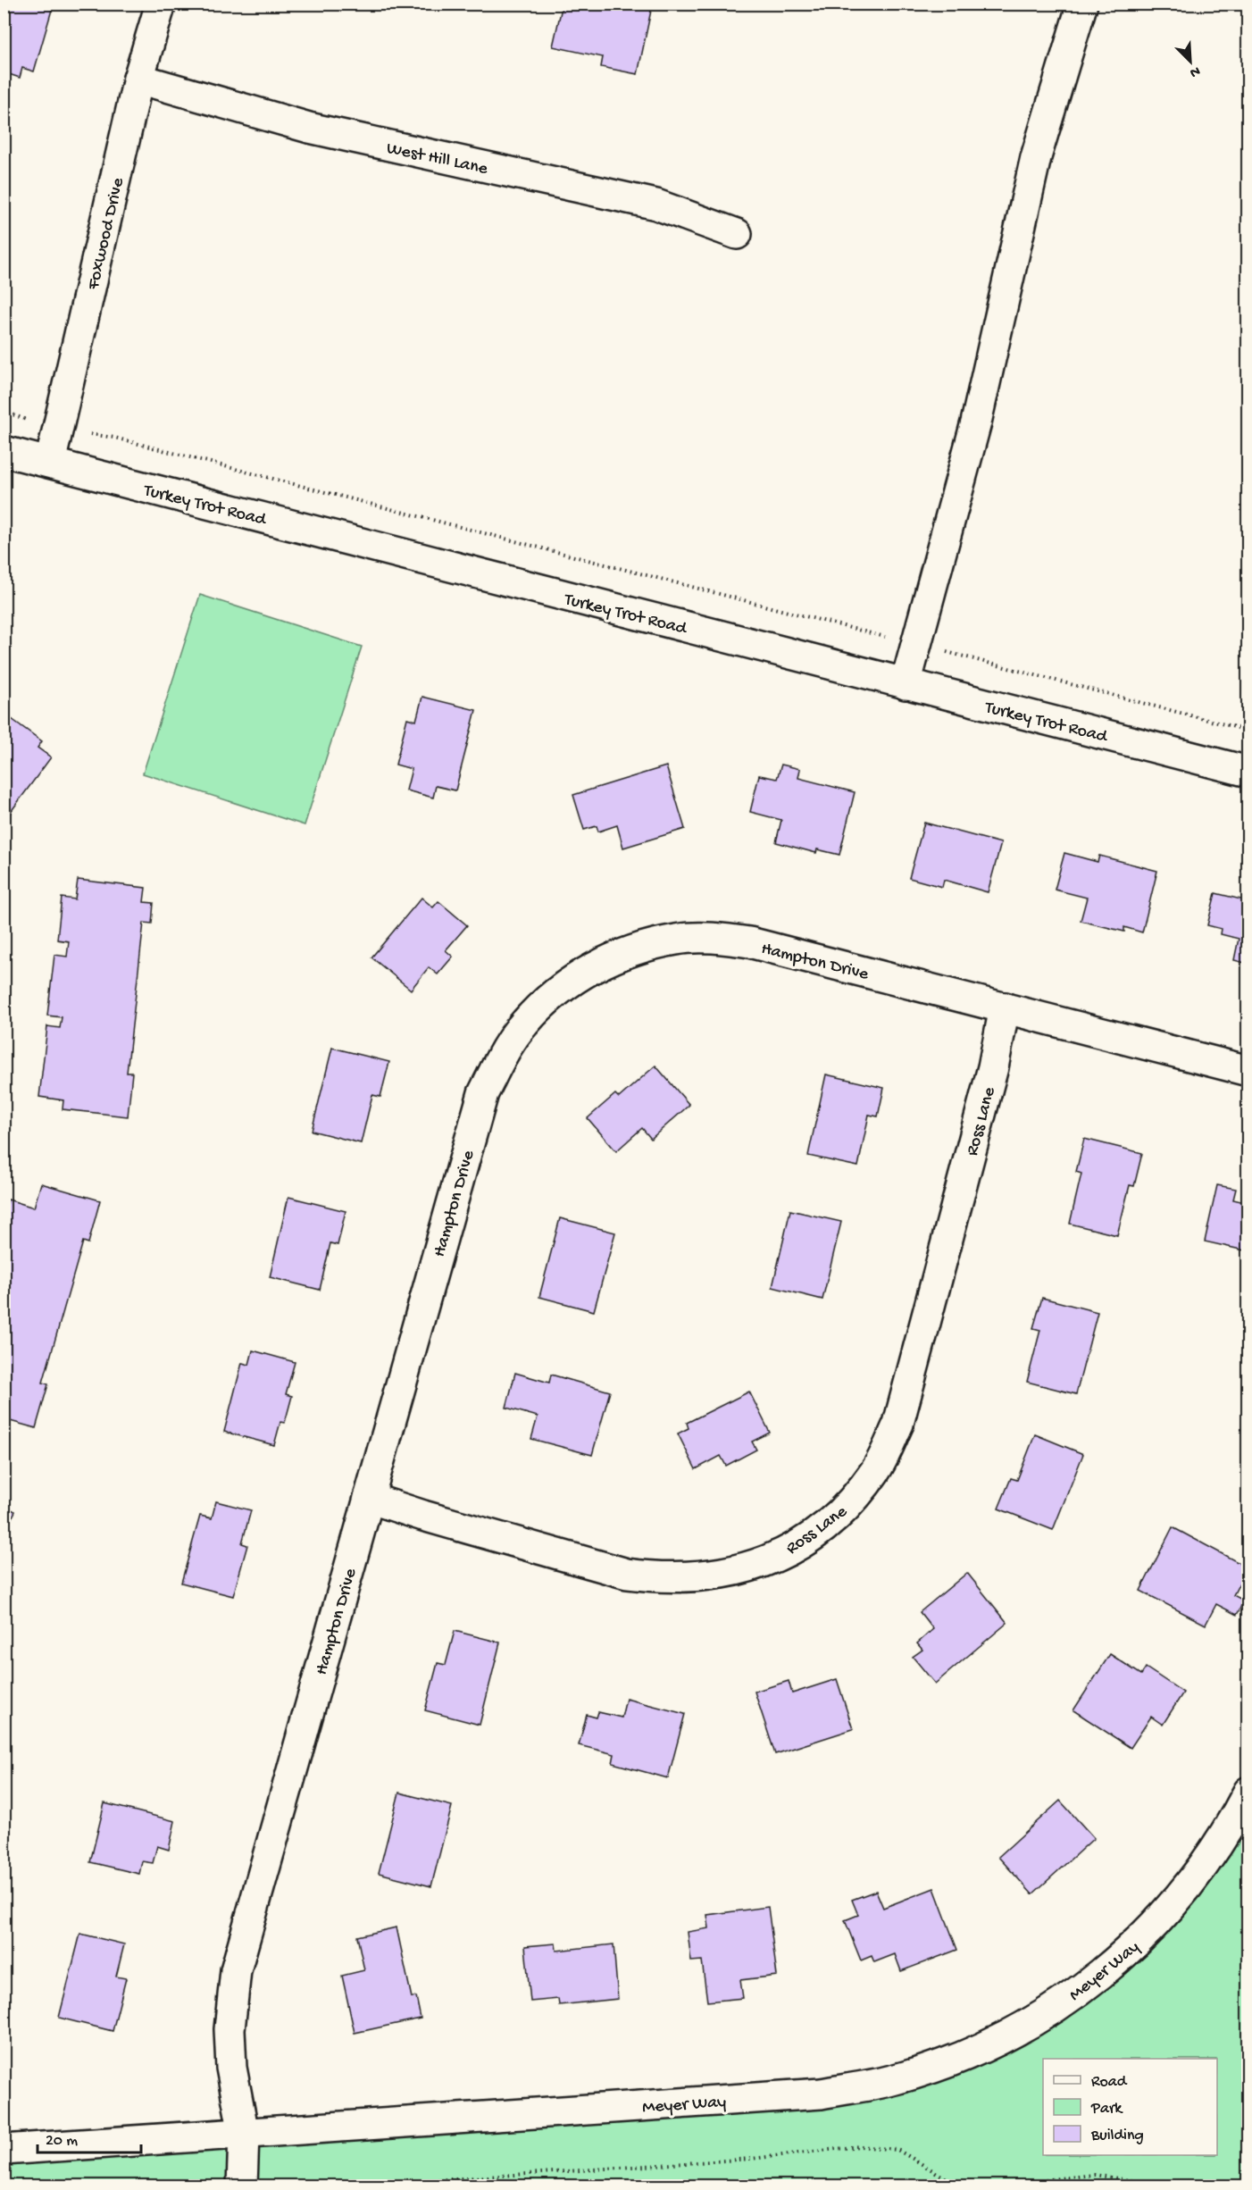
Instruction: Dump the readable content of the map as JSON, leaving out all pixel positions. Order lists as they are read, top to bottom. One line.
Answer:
{"streets":{"street":["West Hill Lane","Foxwood Drive","Turkey Trot Road","Hampton Drive","Ross Lane","Meyer Way"]},"crossings":[["West Hill Lane","Foxwood Drive"],["Foxwood Drive","Turkey Trot Road"],["Hampton Drive","Ross Lane"],["Hampton Drive","Meyer Way"]],"legend":["Road","Park","Building"],"scale_bar":"20 m","north":"bottom right"}
